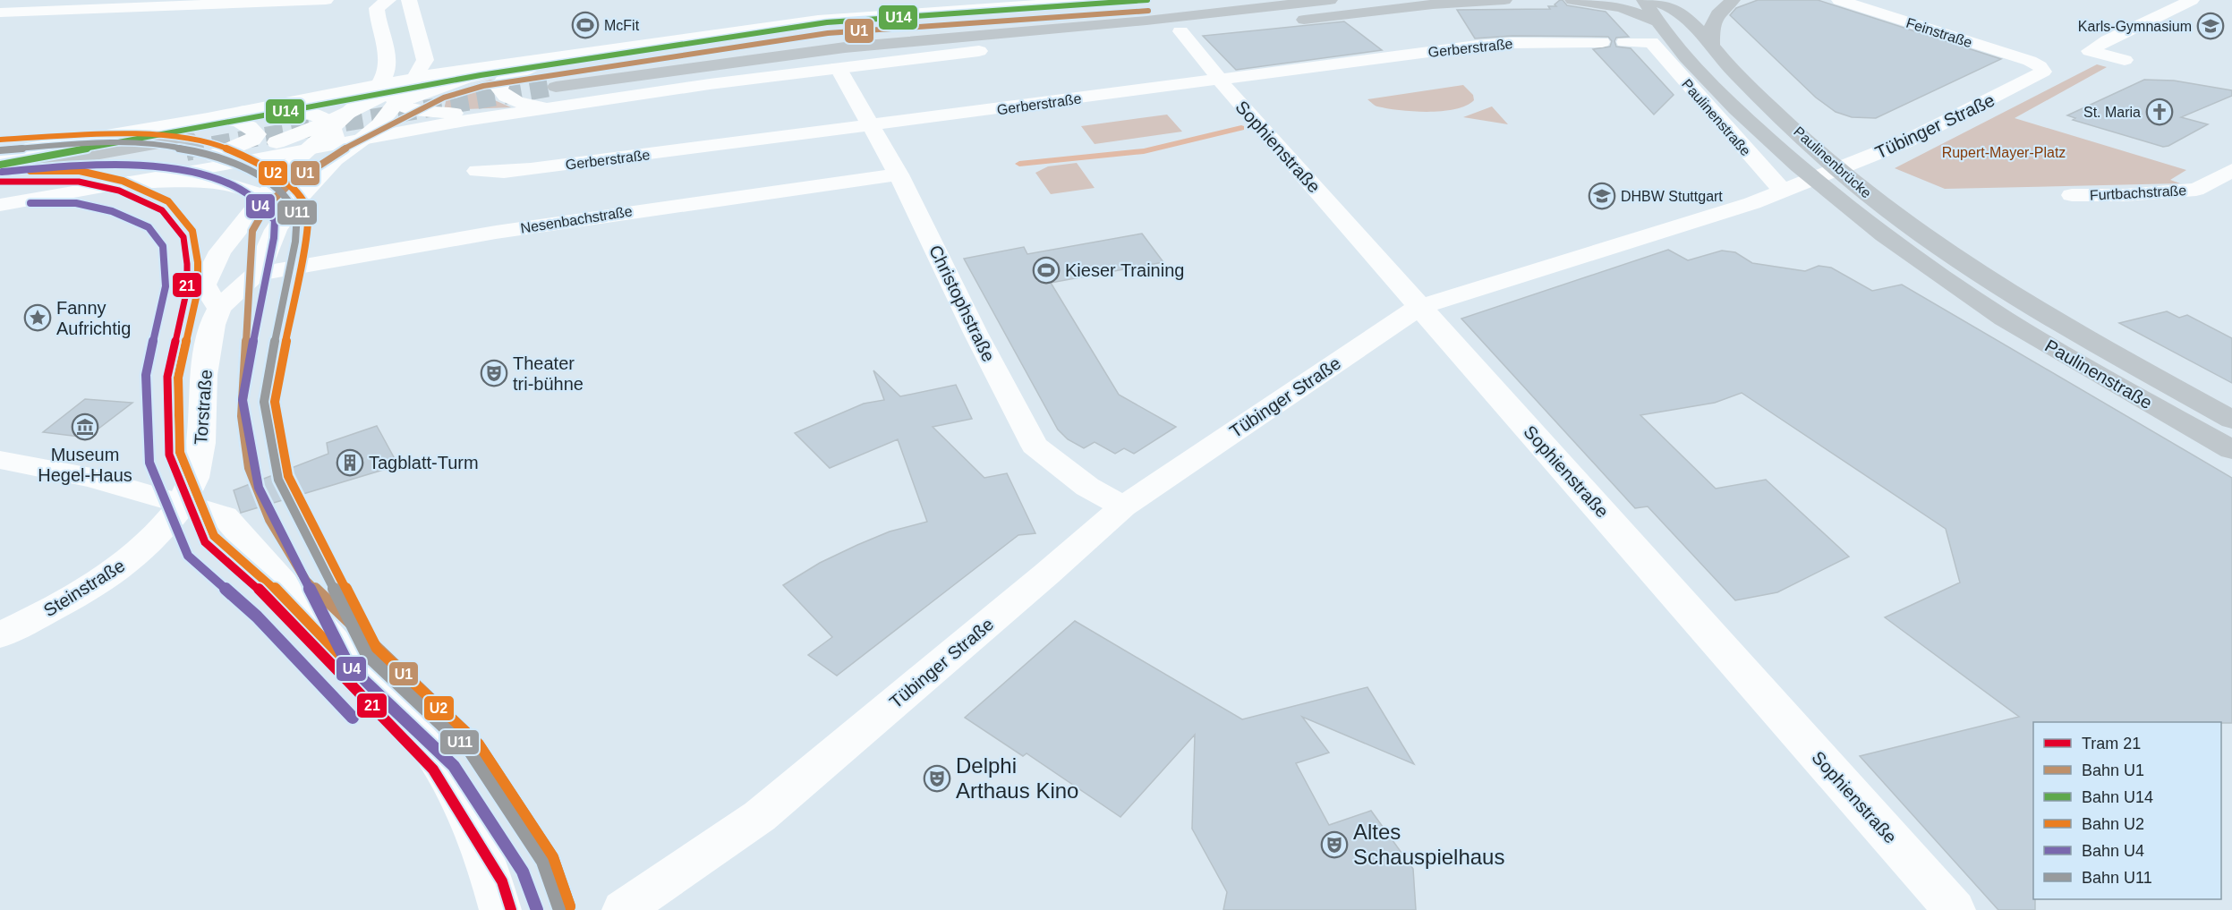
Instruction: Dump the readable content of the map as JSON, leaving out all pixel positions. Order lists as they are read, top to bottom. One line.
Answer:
{"streets":{"main road":["Paulinenstraße","Paulinenbrücke"],"street":["Feinstraße","Gerberstraße","Tübinger Straße","Sophienstraße","Furtbachstraße","Nesenbachstraße","Christophstraße","Torstraße","Steinstraße"]},"crossings":[["Feinstraße","Tübinger Straße"],["Gerberstraße","Sophienstraße"],["Gerberstraße","Christophstraße"],["Paulinenstraße","Tübinger Straße"],["Paulinenstraße","Paulinenbrücke"],["Tübinger Straße","Sophienstraße"],["Tübinger Straße","Christophstraße"],["Nesenbachstraße","Christophstraße"],["Nesenbachstraße","Torstraße"],["Torstraße","Steinstraße"]],"parks":["Rupert-Mayer-Platz"],"places":{"sports":["McFit","Kieser Training"],"school or university":["Karls-Gymnasium","DHBW Stuttgart"],"church":["St. Maria"],"place":["Fanny Aufrichtig"],"theatre":["Theater tri-bühne","Delphi Arthaus Kino","Altes Schauspielhaus"],"museum":["Museum Hegel-Haus"],"building":["Tagblatt-Turm"]},"lines":["rail line U14","rail line U1","rail line U2","rail line U11","rail line U4","tram line 21"],"legend":["Tram 21","Bahn U1","Bahn U14","Bahn U2","Bahn U4","Bahn U11"]}
